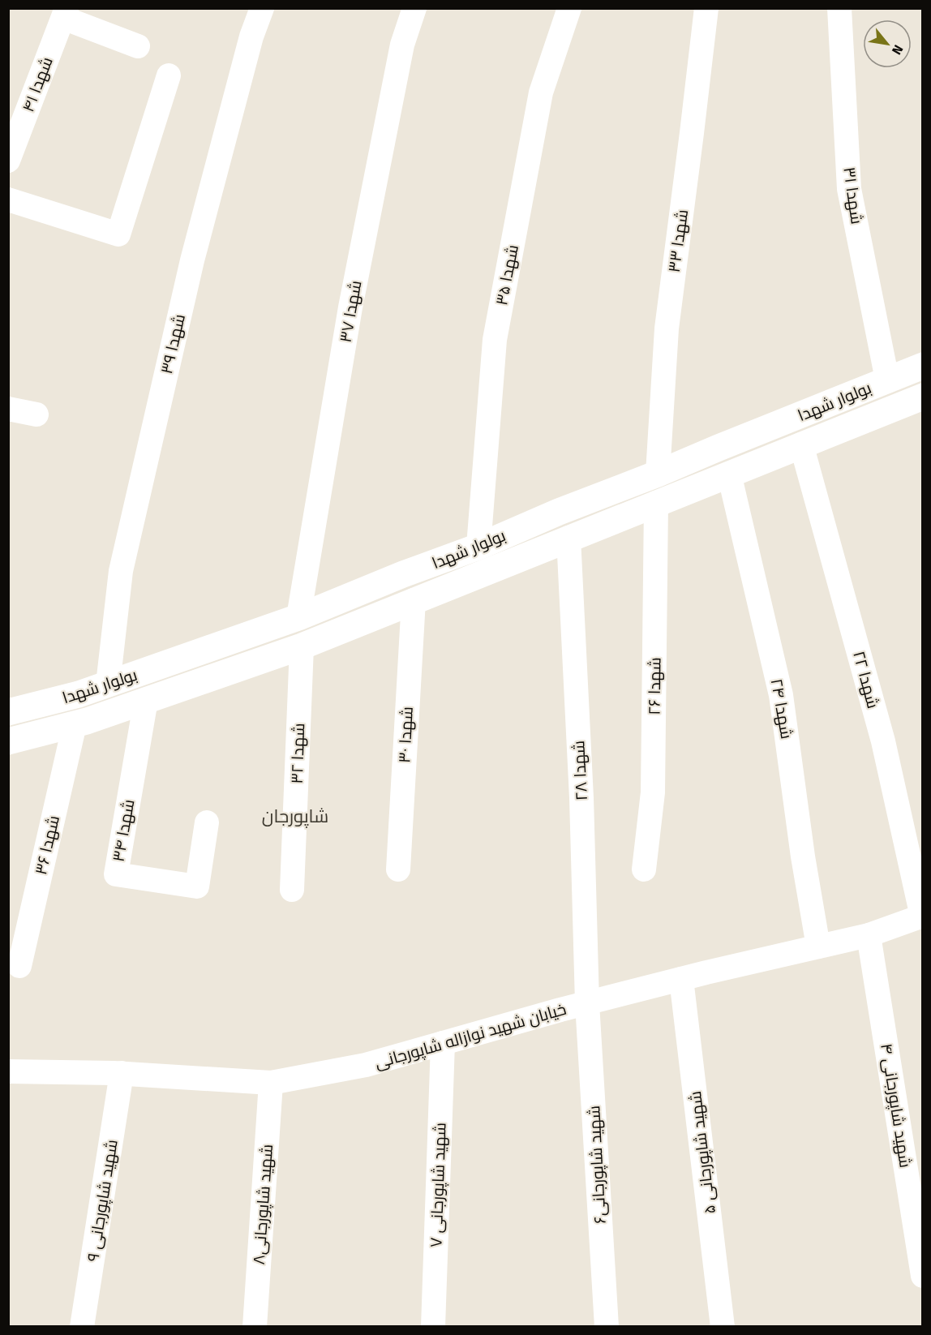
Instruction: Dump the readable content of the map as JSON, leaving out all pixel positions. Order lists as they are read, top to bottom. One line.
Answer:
{"streets":{"main road":["بولوار شهدا"],"street":["شهدا ۴۱","شهدا ۳۱","شهدا ۳۳","شهدا ۳۵","شهدا ۳۷","شهدا ۳۹","شهدا ۲۲","شهدا ۲۶","شهدا ۲۴","شهدا ۳۰","شهدا ۳۲","شهدا ۲۸","شهدا ۳۴","شهدا ۳۶","خیابان شهید نوازاله شاپورجانی","شهید شاپورجانی ۴","شهید شاپورجانی ۵","شهید شاپورجانی۶","شهید شاپورجانی ۷","شهید شاپورجانی ۹","شهید شاپورجانی۸"]},"crossings":[["شهدا ۳۱","بولوار شهدا"],["شهدا ۳۳","بولوار شهدا"],["شهدا ۳۵","بولوار شهدا"],["شهدا ۳۷","بولوار شهدا"],["شهدا ۳۹","بولوار شهدا"],["بولوار شهدا","شهدا ۲۲"],["بولوار شهدا","شهدا ۲۶"],["بولوار شهدا","شهدا ۲۴"],["بولوار شهدا","شهدا ۳۰"],["بولوار شهدا","شهدا ۳۲"],["بولوار شهدا","شهدا ۲۸"],["بولوار شهدا","شهدا ۳۴"],["بولوار شهدا","شهدا ۳۶"],["شهدا ۲۲","خیابان شهید نوازاله شاپورجانی"],["شهدا ۲۴","خیابان شهید نوازاله شاپورجانی"],["شهدا ۲۸","خیابان شهید نوازاله شاپورجانی"],["شهدا ۲۸","شهید شاپورجانی۶"],["خیابان شهید نوازاله شاپورجانی","شهید شاپورجانی ۴"],["خیابان شهید نوازاله شاپورجانی","شهید شاپورجانی ۵"],["خیابان شهید نوازاله شاپورجانی","شهید شاپورجانی۶"],["خیابان شهید نوازاله شاپورجانی","شهید شاپورجانی ۷"],["خیابان شهید نوازاله شاپورجانی","شهید شاپورجانی ۹"],["خیابان شهید نوازاله شاپورجانی","شهید شاپورجانی۸"]],"districts":["شاپورجان"],"north":"bottom right"}
